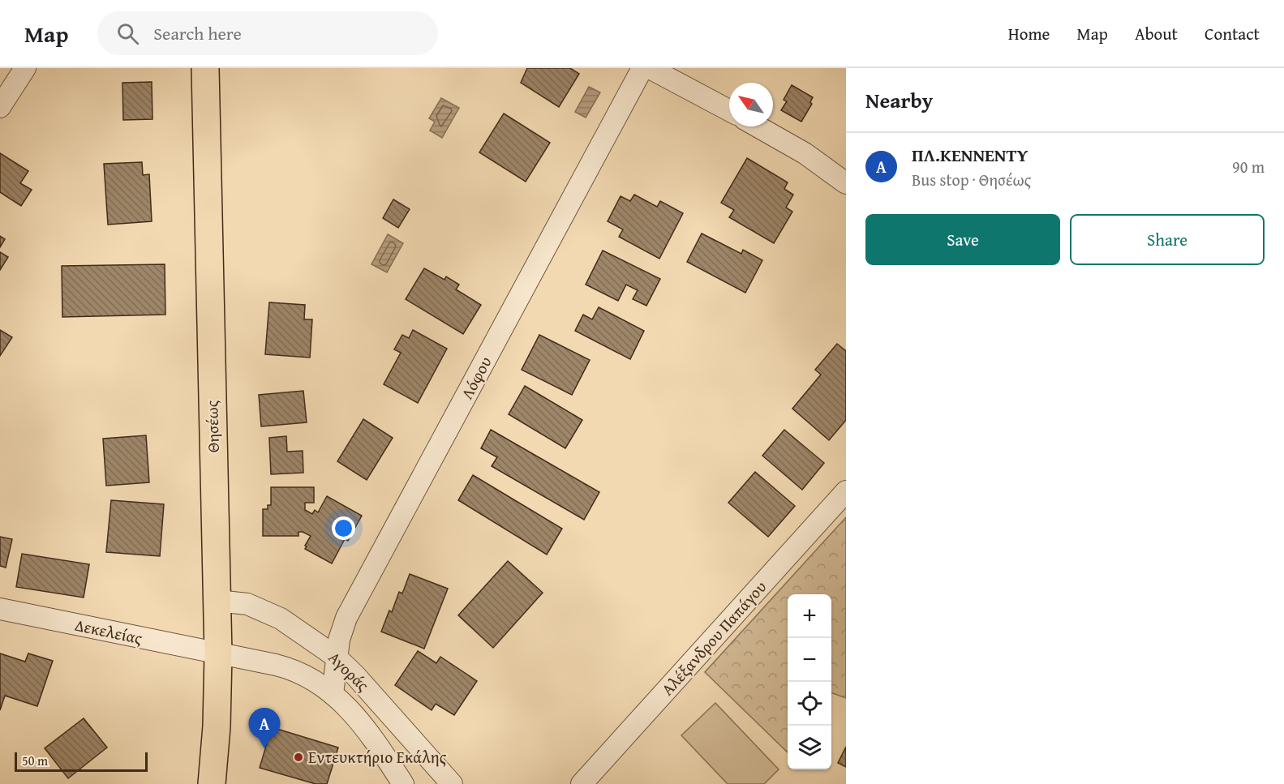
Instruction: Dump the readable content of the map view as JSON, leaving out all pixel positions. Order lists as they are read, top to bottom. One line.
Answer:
{"streets":{"main road":["Θησέως"],"street":["Λόφου","Δεκελείας","Αλέξανδρου Παπάγου","Αγοράς"]},"crossings":[["Λόφου","Αγοράς"],["Θησέως","Δεκελείας"],["Θησέως","Αγοράς"],["Δεκελείας","Αγοράς"]],"places":["Εντευκτήριο Εκάλης"],"scale_bar":"50 m","north":"top left","page":{"header":"Map","search":"Search here","nav":["Home","Map","About","Contact"],"heading":"Nearby","list":[{"mark":"A","name":"ΠΛ.ΚΕΝΝΕΝΤΥ","note":"Bus stop · Θησέως","value":"90 m"}],"buttons":["Save","Share"],"map_buttons":["+","−"],"pins":"A","scale":"50 m"}}
